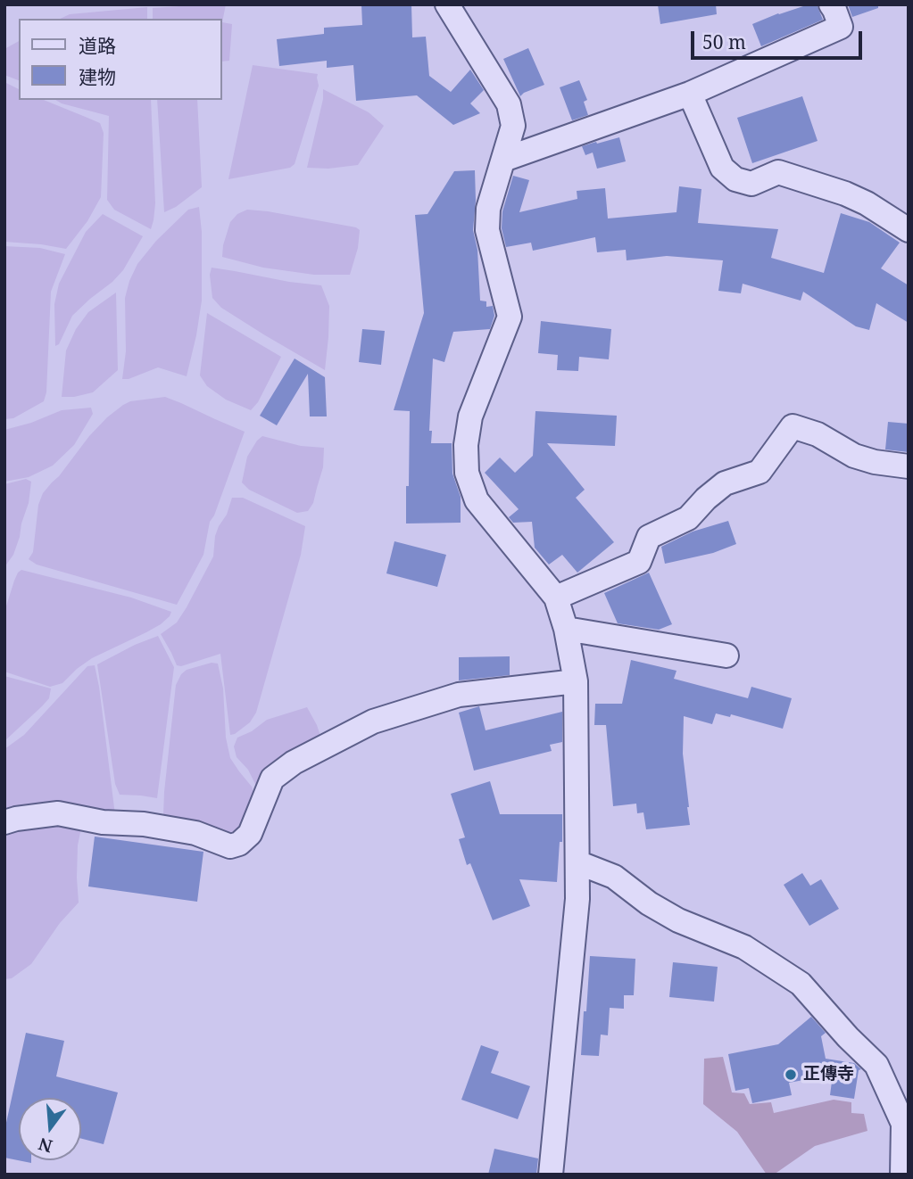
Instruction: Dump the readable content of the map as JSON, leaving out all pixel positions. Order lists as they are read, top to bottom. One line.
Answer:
{"places":["正傳寺"],"legend":["道路","建物"],"scale_bar":"50 m","north":"bottom"}
